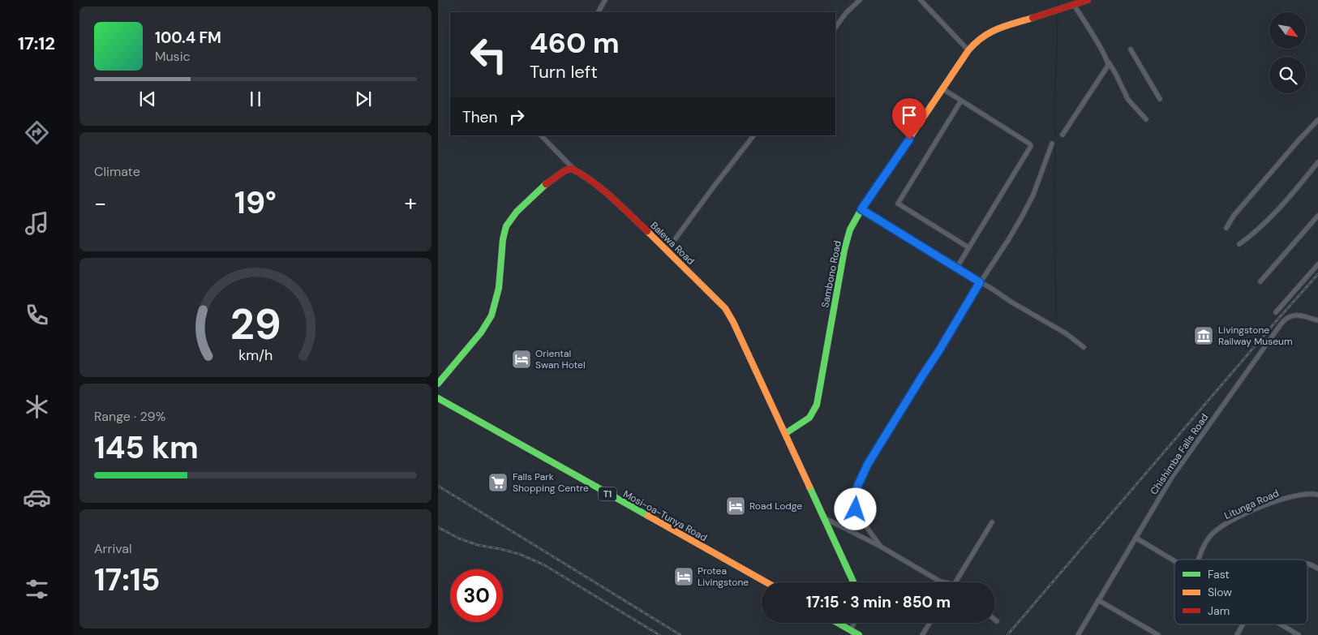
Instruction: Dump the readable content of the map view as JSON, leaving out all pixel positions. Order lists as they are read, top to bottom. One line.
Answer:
{"streets":{"main road":["Balewa Road","Sambono Road","T1","Mosi-oa-Tunya Road"],"street":["Chishimba Falls Road","Litunga Road"]},"crossings":[["Balewa Road","Sambono Road"]],"places":{"museum":["Livingstone Railway Museum"],"hotel":["Oriental Swan Hotel","Road Lodge","Protea Livingstone"],"supermarket":["Falls Park Shopping Centre"]},"legend":["Fast","Slow","Jam"],"north":"bottom right","page":{"tabs":"17:12","turn":["460 m","Turn left"],"song":["100.4 FM","Music"],"then":"Then","tile":["Climate",["Range · 29%","145 km"],["Arrival","17:15"]],"heat":["−","19°","+"],"limit":"30","trip":"17:15 · 3 min · 850 m","gauge":["29","km/h"]}}
